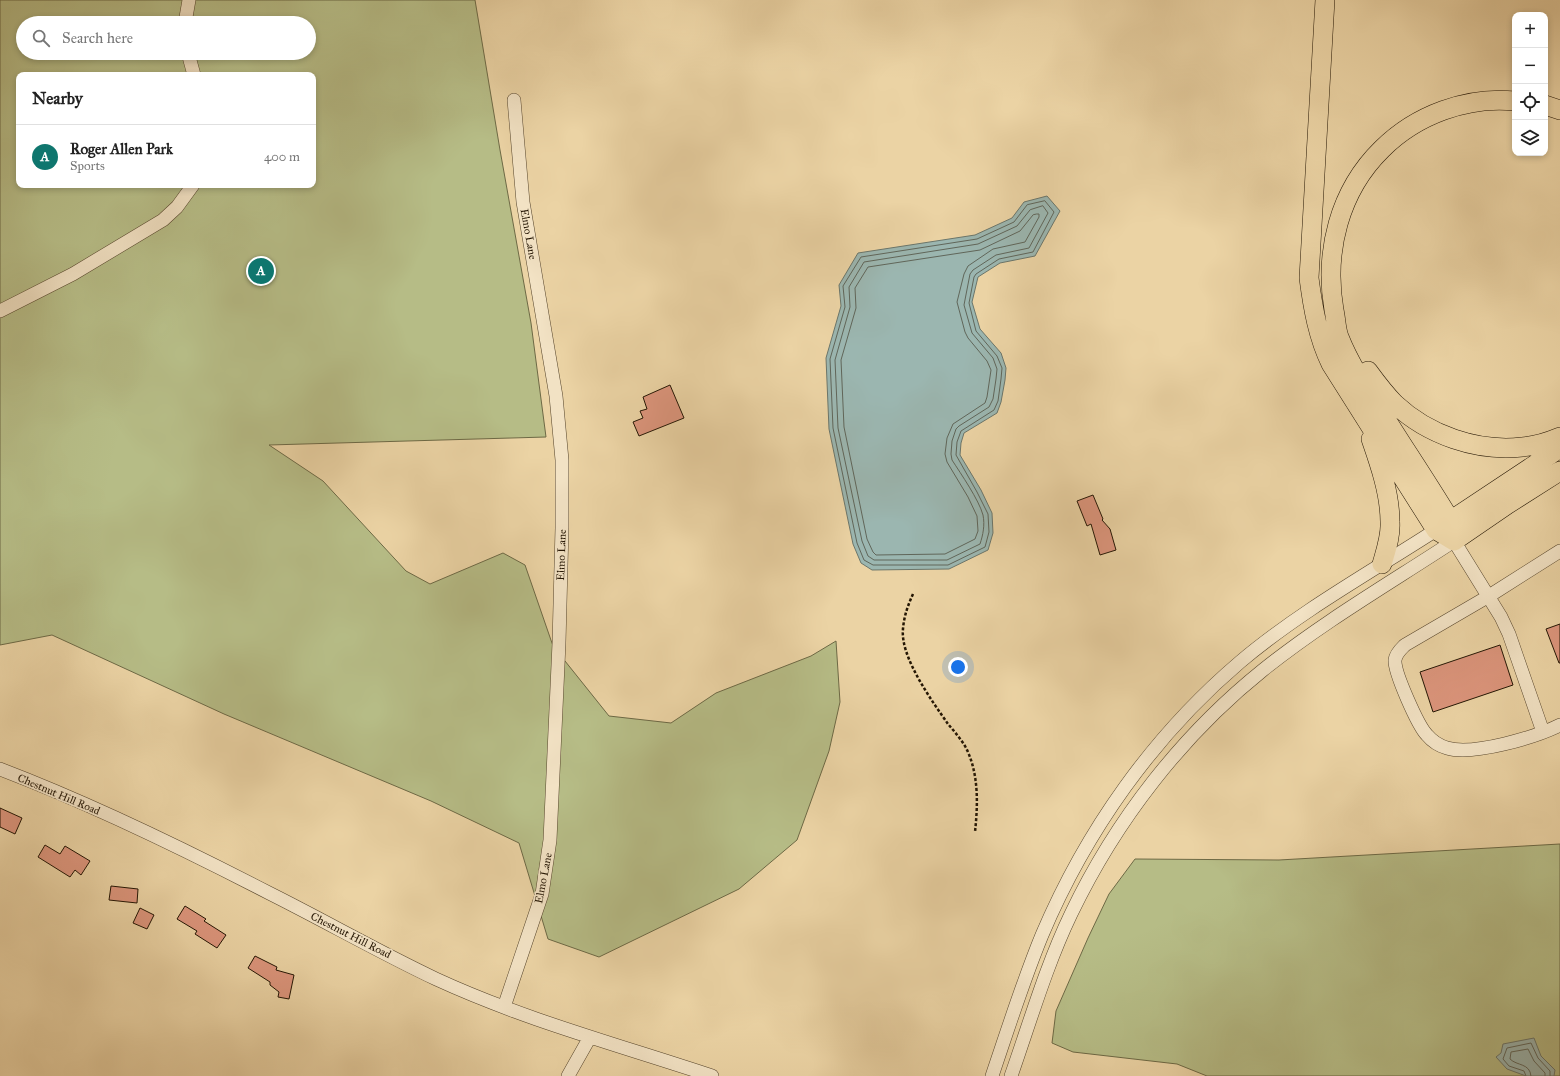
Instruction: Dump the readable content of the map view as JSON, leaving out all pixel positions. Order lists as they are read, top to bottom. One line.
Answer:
{"streets":{"street":["Elmo Lane","Chestnut Hill Road"]},"crossings":[["Elmo Lane","Chestnut Hill Road"]],"page":{"map_buttons":["+","−"],"search":"Search here","heading":"Nearby","list":[{"mark":"A","name":"Roger Allen Park","note":"Sports","value":"400 m"}],"pins":"A"}}
